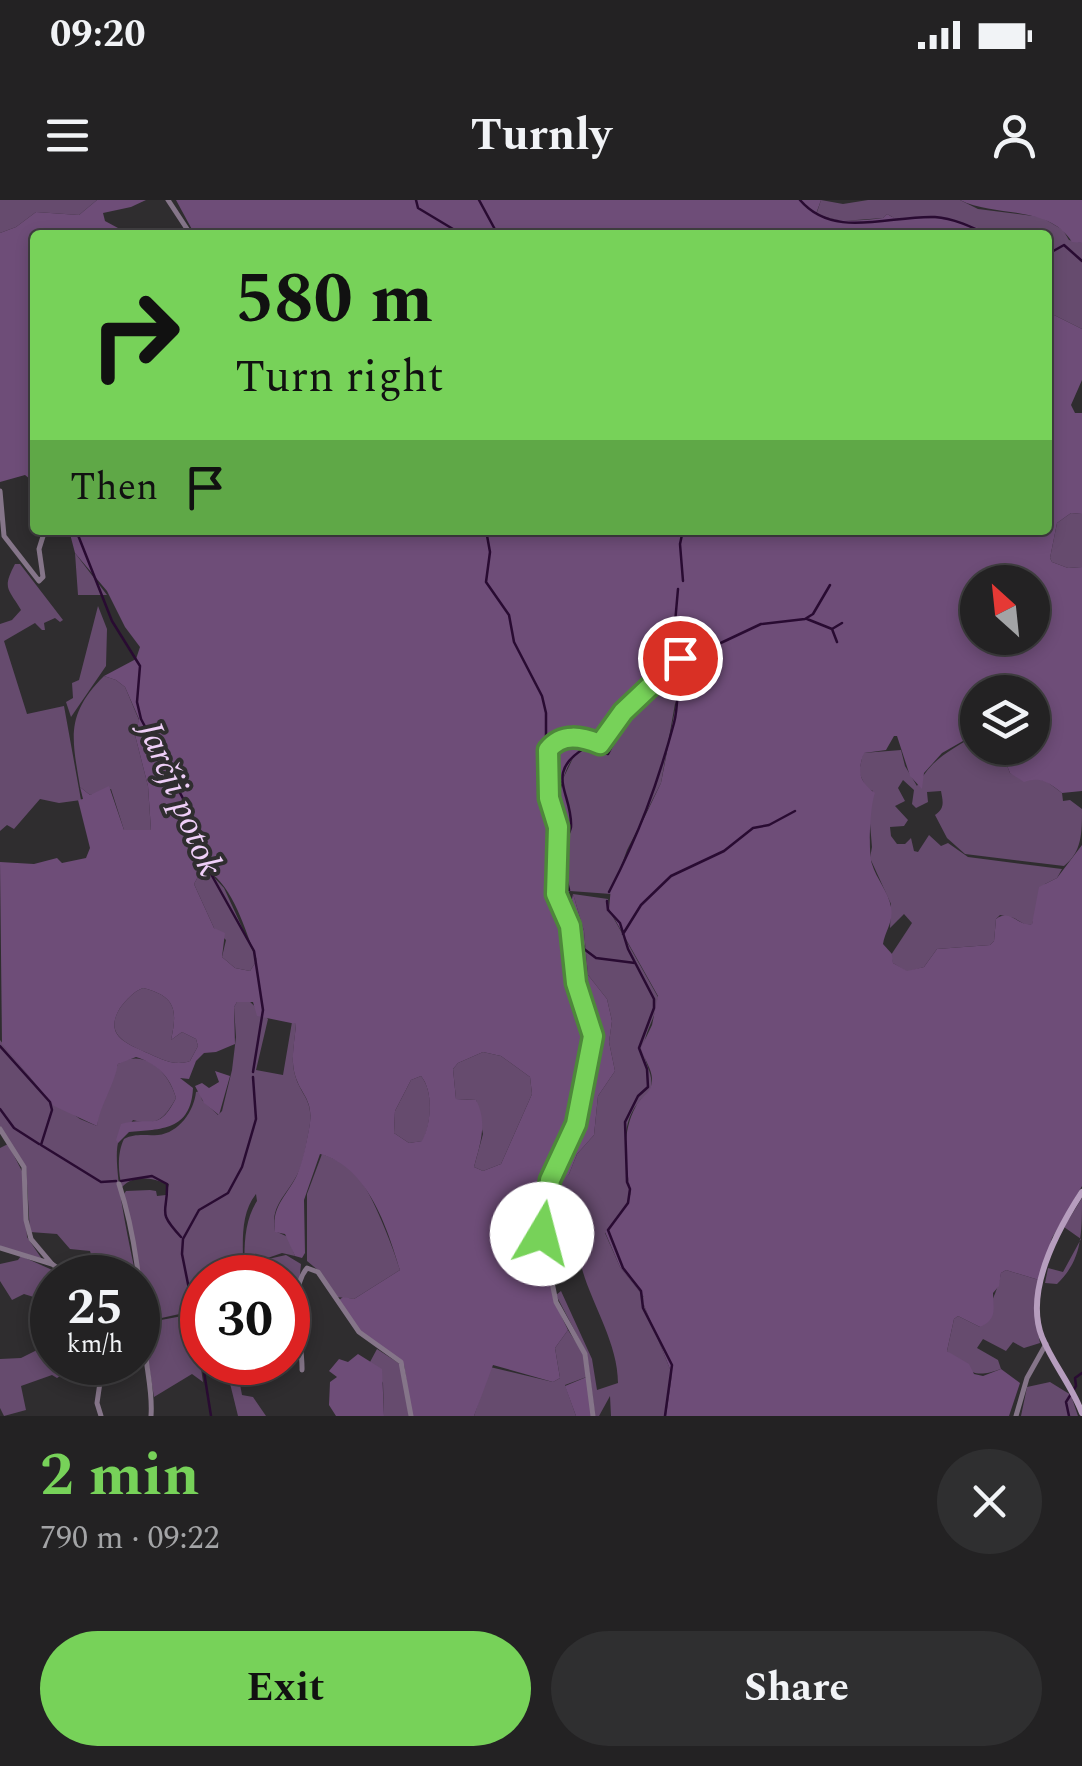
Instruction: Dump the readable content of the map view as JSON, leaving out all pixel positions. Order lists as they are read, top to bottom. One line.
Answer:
{"water":["Jarčji potok"],"north":"top left","page":{"status":"09:20","header":"Turnly","turn":["580 m","Turn right"],"then":"Then","speed":"25 km/h","limit":"30","heading":["2 min","790 m · 09:22"],"buttons":["Exit","Share"]}}
